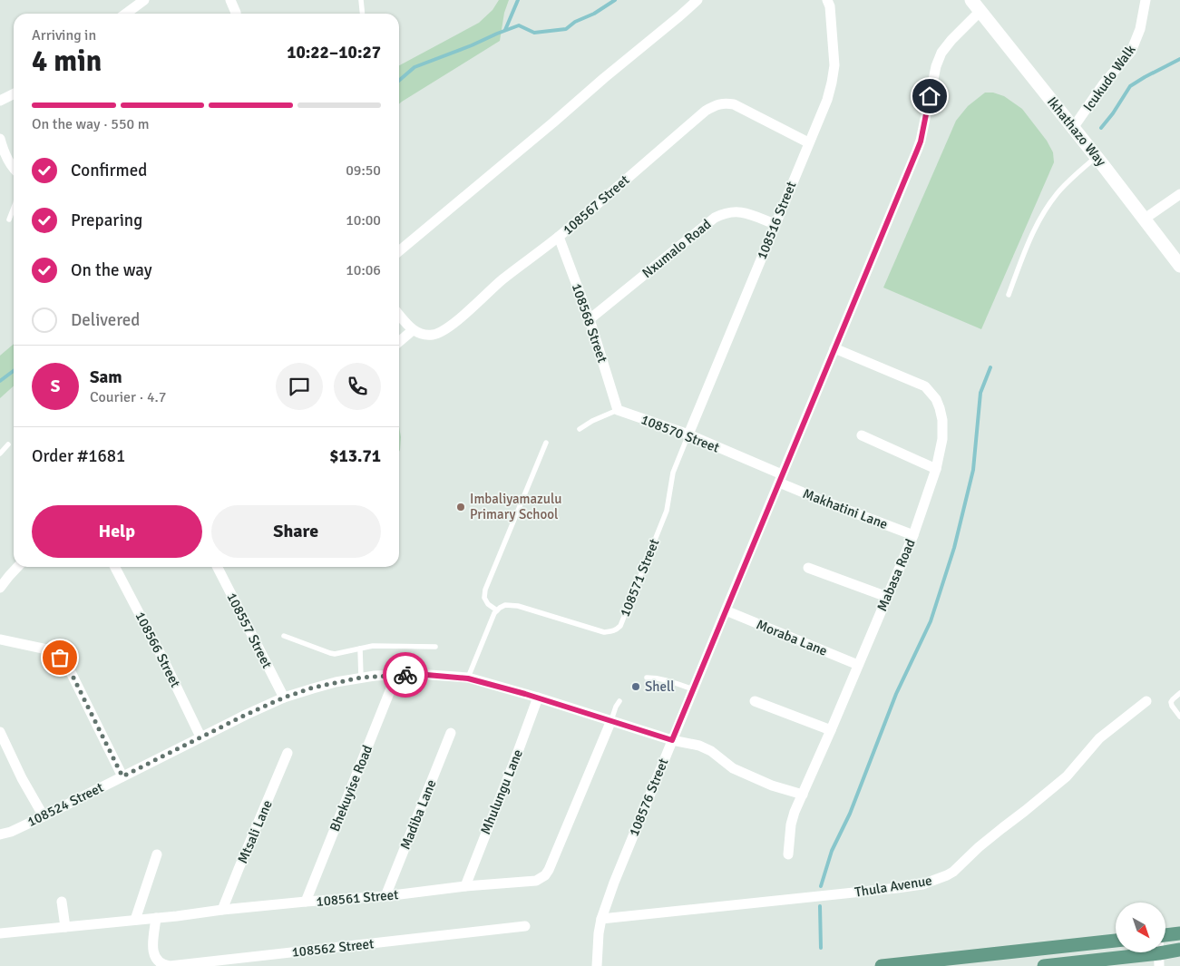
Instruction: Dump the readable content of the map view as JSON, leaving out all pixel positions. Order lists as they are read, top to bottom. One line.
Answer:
{"streets":{"street":["Icukudo Walk","Ikhathazo Way","108567 Street","108516 Street","Nxumalo Road","108568 Street","108570 Street","Makhatini Lane","Mabasa Road","108557 Street","Moraba Lane","108566 Street","Bhekuyise Road","Mhulungu Lane","108576 Street","108524 Street","Madiba Lane","Mtsali Lane","Thula Avenue","108561 Street","108562 Street"],"lane":["108571 Street"]},"crossings":[["Icukudo Walk","Ikhathazo Way"],["Ikhathazo Way","108576 Street"],["108567 Street","108516 Street"],["108567 Street","108568 Street"],["108516 Street","Nxumalo Road"],["108516 Street","108570 Street"],["108516 Street","108571 Street"],["Nxumalo Road","108568 Street"],["108568 Street","108570 Street"],["108570 Street","Makhatini Lane"],["108570 Street","108571 Street"],["108570 Street","108576 Street"],["Makhatini Lane","Mabasa Road"],["Makhatini Lane","108576 Street"],["Mabasa Road","Moraba Lane"],["Mabasa Road","108576 Street"],["Mabasa Road","108524 Street"],["108557 Street","108524 Street"],["Moraba Lane","108576 Street"],["108566 Street","108524 Street"],["Bhekuyise Road","108524 Street"],["Bhekuyise Road","108561 Street"],["Mhulungu Lane","108524 Street"],["Mhulungu Lane","108561 Street"],["108576 Street","108524 Street"],["108576 Street","Thula Avenue"],["108524 Street","108561 Street"],["Madiba Lane","108561 Street"],["Mtsali Lane","108561 Street"],["108561 Street","108562 Street"]],"places":["Imbaliyamazulu Primary School","Shell"],"north":"bottom right","page":{"heading":["4 min","Arriving in","10:22–10:27"],"panel":["Sam","Courier · 4.7","Order #1681","$13.71"],"bar":"On the way · 550 m","list":[["Confirmed","09:50"],["Preparing","10:00"],["On the way","10:06"],"Delivered"],"round":"S","buttons":["Help","Share"]}}
